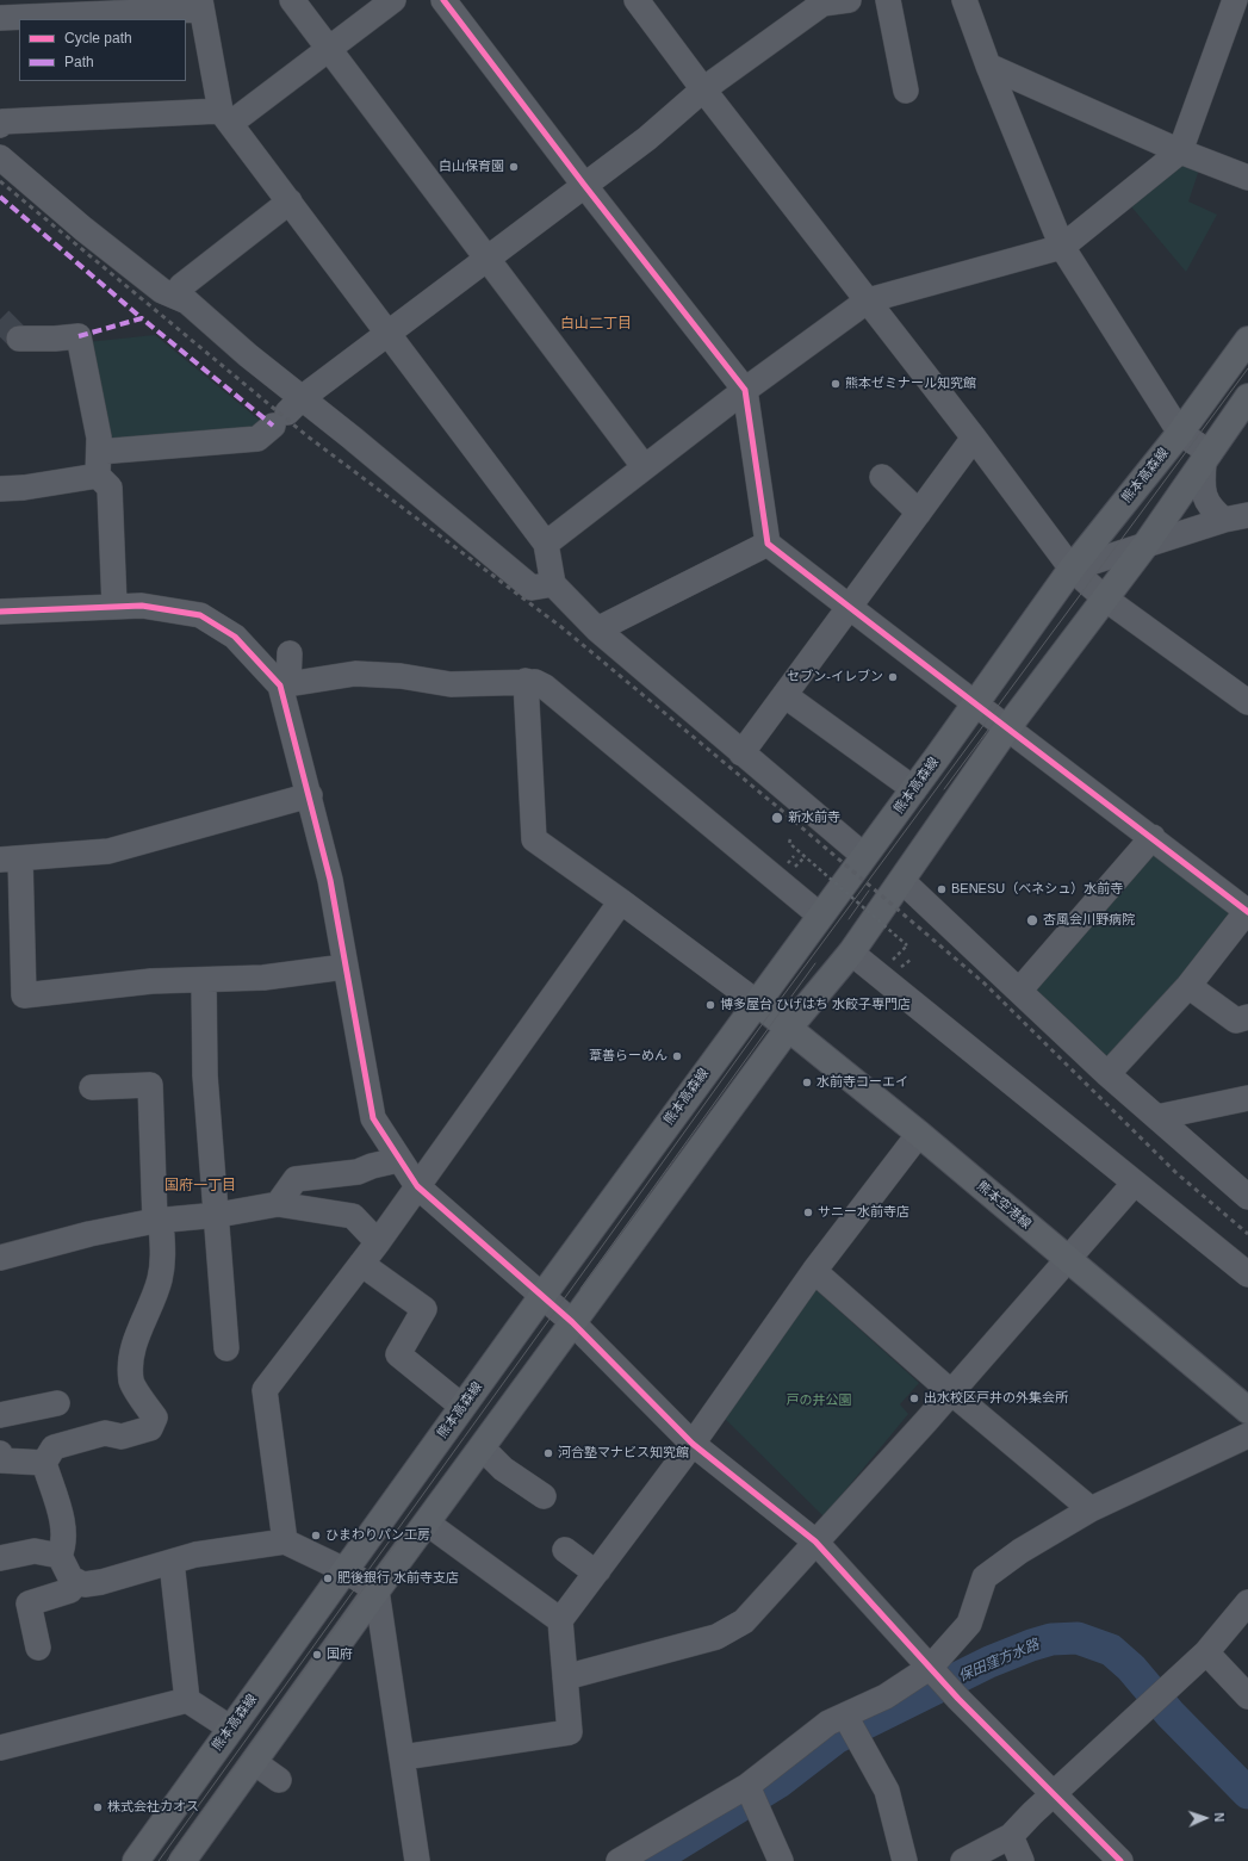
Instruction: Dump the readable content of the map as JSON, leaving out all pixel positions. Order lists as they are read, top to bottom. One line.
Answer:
{"streets":{"main road":["熊本高森線","熊本空港線"]},"crossings":[["熊本高森線","熊本空港線"]],"districts":["白山二丁目","国府一丁目"],"water":["保田窪方水路"],"parks":["戸の井公園"],"places":["白山保育園","熊本ゼミナール知究館","セブン-イレブン","新水前寺","BENESU（ベネシュ）水前寺","杏風会川野病院","博多屋台 ひげはち 水餃子専門店","葦善らーめん","水前寺コーエイ","サニー水前寺店","出水校区戸井の外集会所","河合塾マナビス知究館","ひまわりパン工房","肥後銀行 水前寺支店","国府","株式会社カオス"],"legend":["Cycle path","Path"],"north":"right"}
